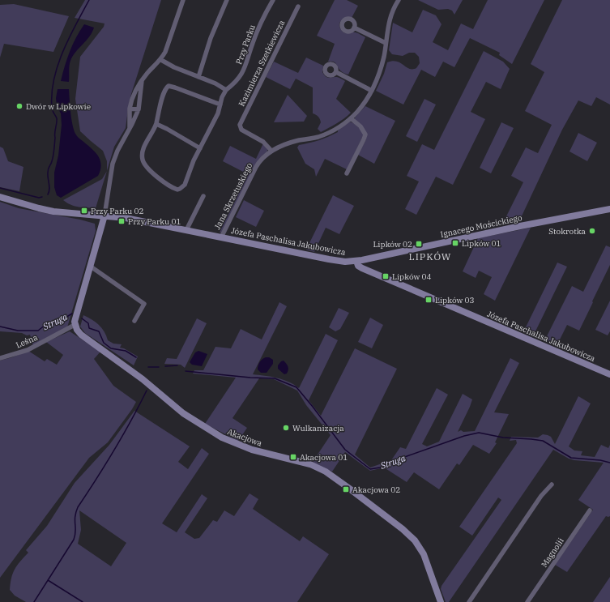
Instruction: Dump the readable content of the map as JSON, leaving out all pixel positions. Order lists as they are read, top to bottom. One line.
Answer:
{"streets":{"street":["Przy Parku","Kazimierza Szetkiewicza","Jana Skrzetuskiego","Ignacego Mościckiego","Józefa Paschalisa Jakubowicza","Leśna","Akacjowa","Magnolii"]},"crossings":[["Kazimierza Szetkiewicza","Jana Skrzetuskiego"],["Jana Skrzetuskiego","Józefa Paschalisa Jakubowicza"],["Ignacego Mościckiego","Józefa Paschalisa Jakubowicza"],["Leśna","Akacjowa"]],"districts":["LIPKÓW"],"water":["Struga"],"places":{"other":["Dwór w Lipkowie","Stokrotka","Wulkanizacja"],"transit":["Przy Parku 02","Przy Parku 01","Lipków 01","Lipków 02","Lipków 04","Lipków 03","Akacjowa 01","Akacjowa 02"]}}
